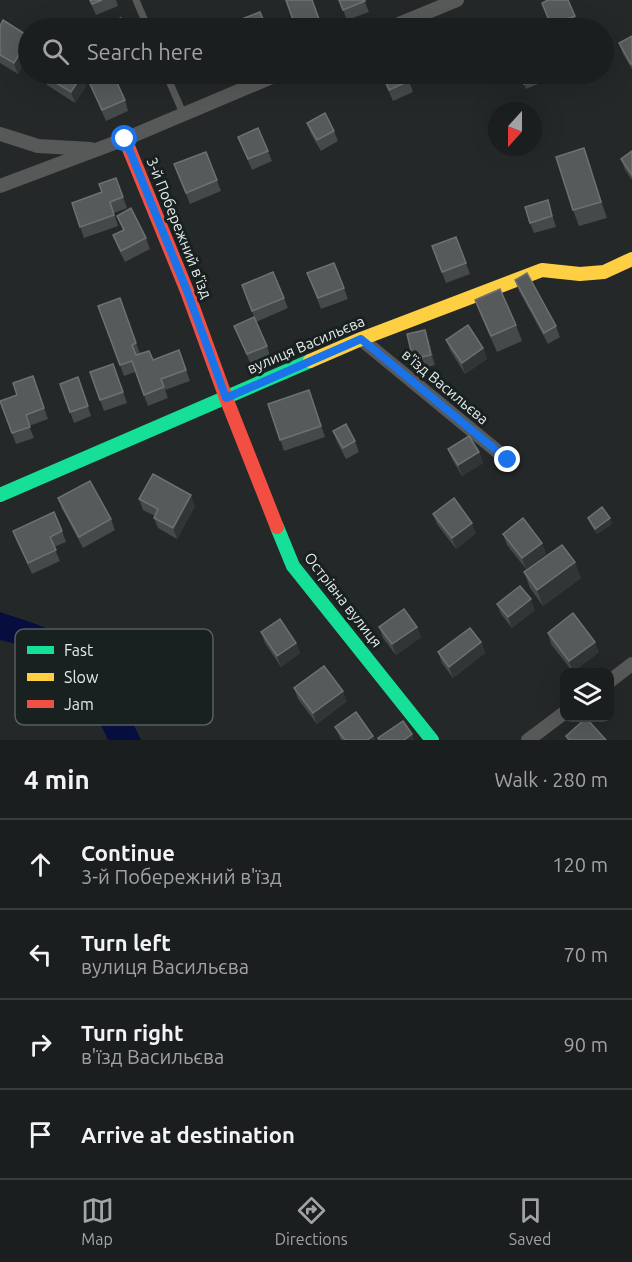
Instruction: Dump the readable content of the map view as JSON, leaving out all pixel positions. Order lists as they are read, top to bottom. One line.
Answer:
{"streets":{"street":["3-й Побережний в'їзд","вулиця Васильєва","в'їзд Васильєва","Острівна вулиця"]},"crossings":[["3-й Побережний в'їзд","вулиця Васильєва"],["3-й Побережний в'їзд","Острівна вулиця"],["вулиця Васильєва","в'їзд Васильєва"],["вулиця Васильєва","Острівна вулиця"]],"legend":["Fast","Slow","Jam"],"north":"bottom","page":{"search":"Search here","heading":["4 min","Walk · 280 m"],"list":[["Continue","3-й Побережний в'їзд","120 m"],["Turn left","вулиця Васильєва","70 m"],["Turn right","в'їзд Васильєва","90 m"],"Arrive at destination"],"nav":["Map","Directions","Saved"]}}
